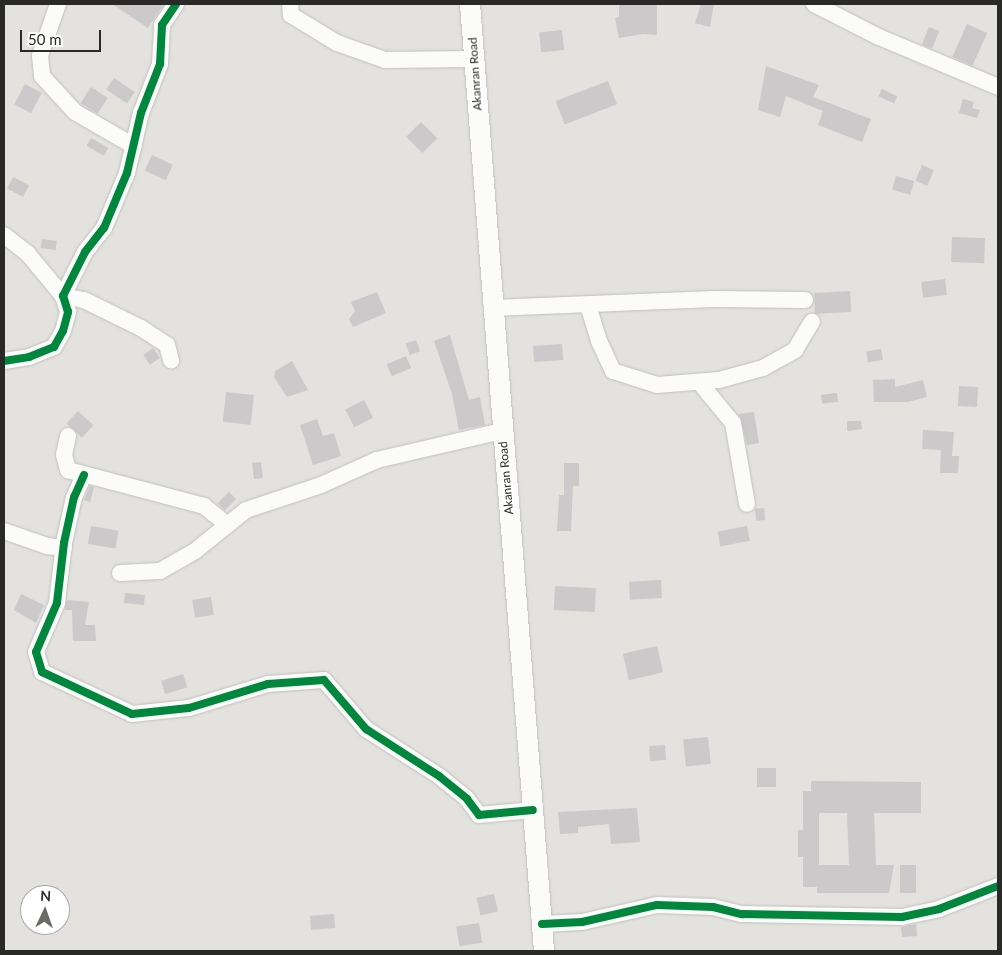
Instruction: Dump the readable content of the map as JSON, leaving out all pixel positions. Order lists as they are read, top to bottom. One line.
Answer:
{"streets":{"main road":["Akanran Road"]},"scale_bar":"50 m","north":"top"}
